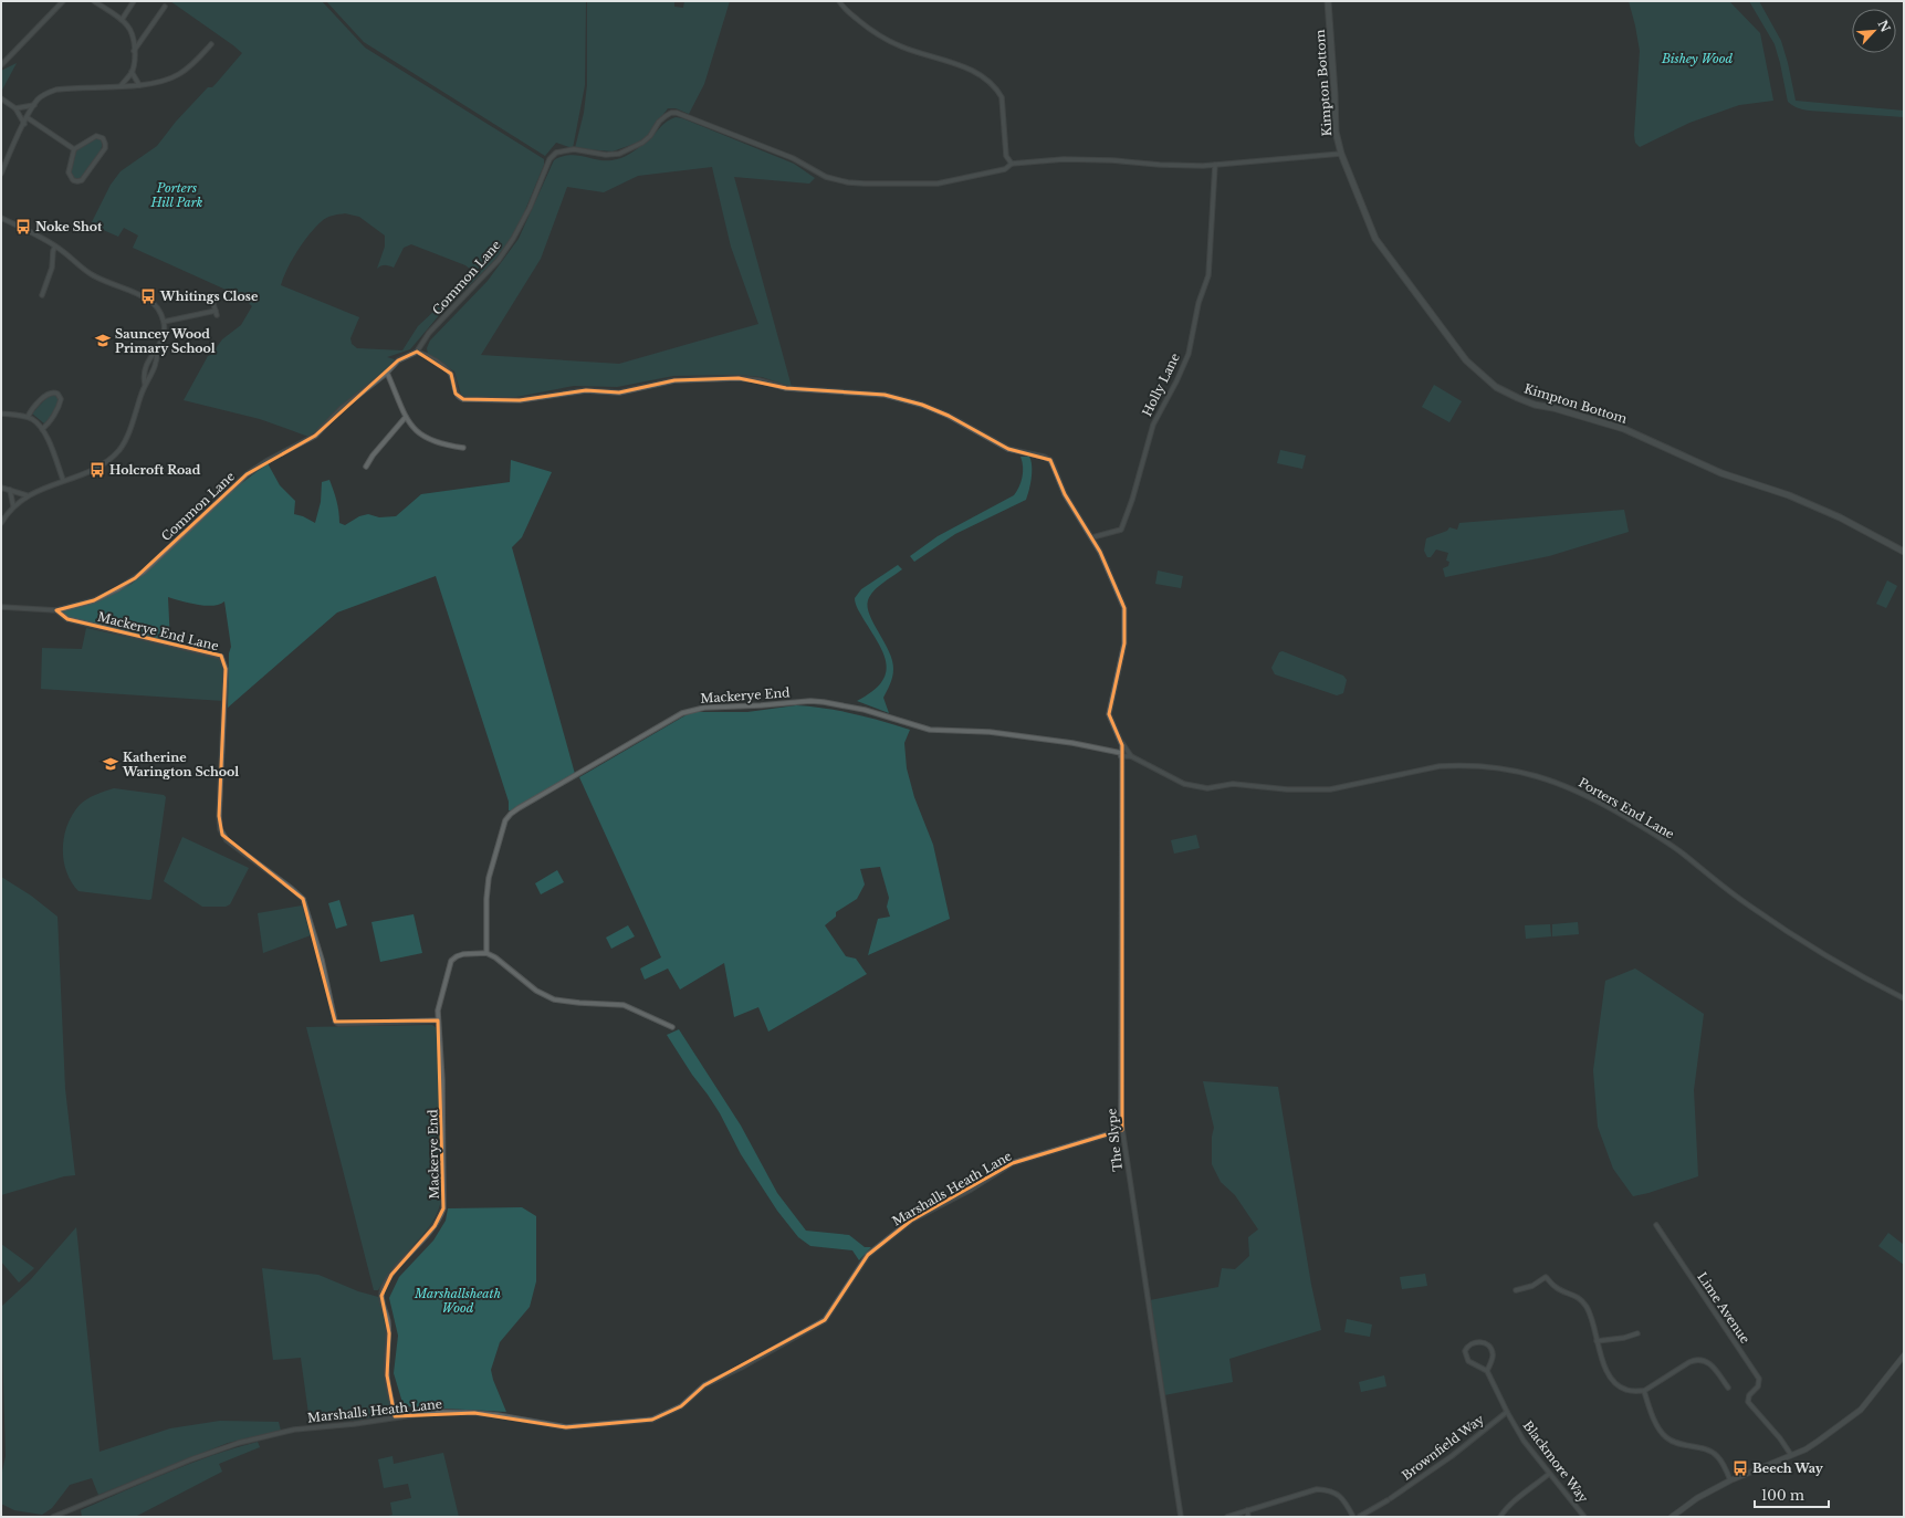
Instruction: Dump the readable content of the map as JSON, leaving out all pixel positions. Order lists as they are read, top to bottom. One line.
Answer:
{"streets":{"main road":["Kimpton Bottom"],"street":["Common Lane","Holly Lane","Mackerye End Lane","Mackerye End","Porters End Lane","The Slype","Marshalls Heath Lane","Lime Avenue","Brownfield Way","Blackmore Way"]},"crossings":[["Common Lane","Mackerye End Lane"],["Mackerye End Lane","Mackerye End"],["Mackerye End","Porters End Lane"],["Mackerye End","The Slype"],["Mackerye End","Marshalls Heath Lane"],["Porters End Lane","The Slype"],["The Slype","Marshalls Heath Lane"],["Brownfield Way","Blackmore Way"]],"parks":["Bishey Wood","Porters Hill Park","Marshallsheath Wood"],"places":{"bus stop":["Noke Shot","Whitings Close","Holcroft Road","Beech Way"],"school or university":["Sauncey Wood Primary School","Katherine Warington School"]},"scale_bar":"100 m","north":"top right"}
